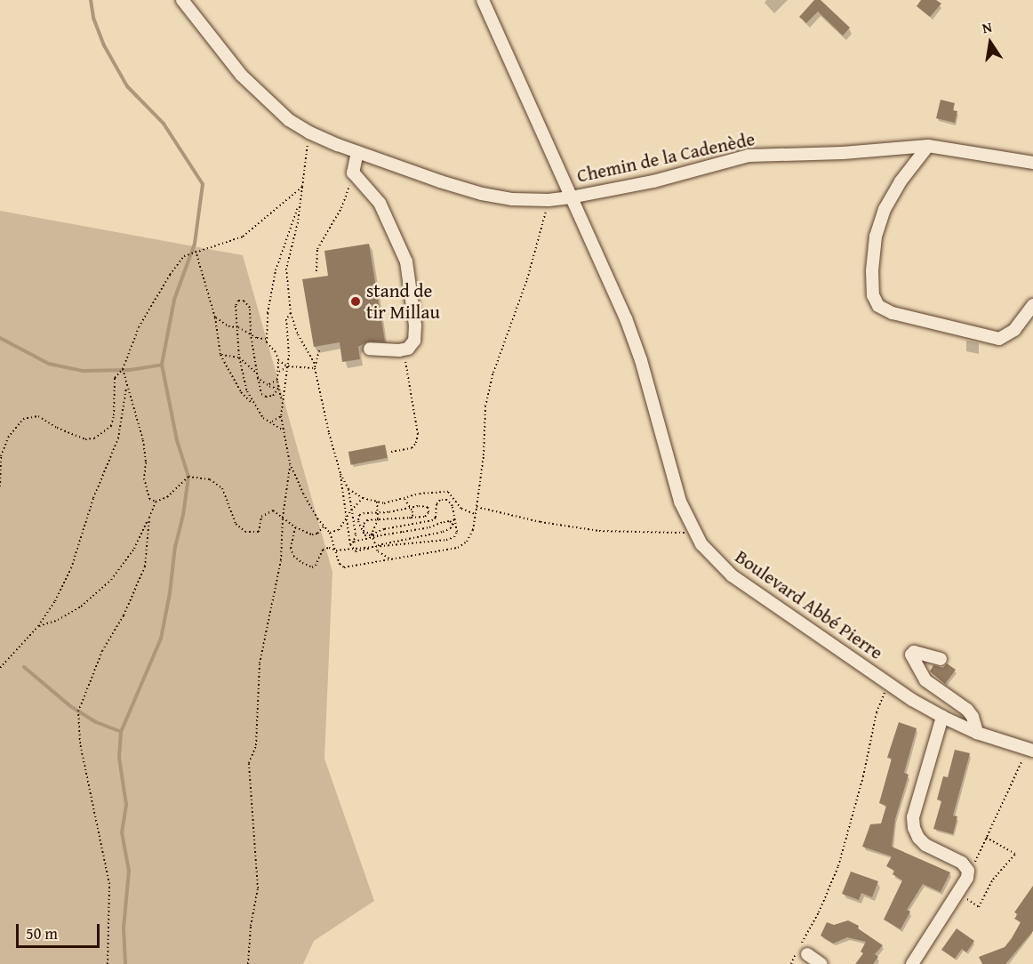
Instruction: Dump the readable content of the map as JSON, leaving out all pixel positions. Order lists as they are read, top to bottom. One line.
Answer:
{"streets":{"street":["Chemin de la Cadenède","Boulevard Abbé Pierre"]},"crossings":[["Chemin de la Cadenède","Boulevard Abbé Pierre"]],"places":["stand de tir Millau"],"scale_bar":"50 m","north":"top"}
